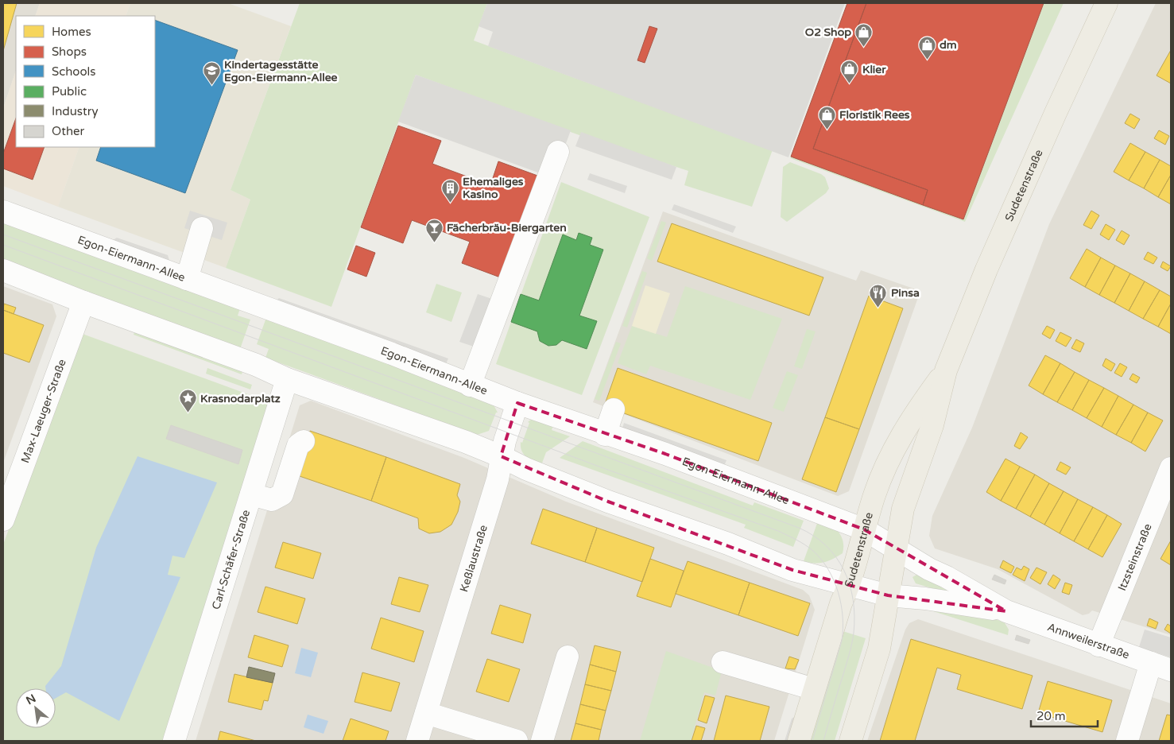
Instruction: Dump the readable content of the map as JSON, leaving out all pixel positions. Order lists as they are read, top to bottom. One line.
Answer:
{"streets":{"main road":["Sudetenstraße"],"street":["Egon-Eiermann-Allee","Max-Laeuger-Straße","Itzsteinstraße","Keßlaustraße","Carl-Schäfer-Straße","Annweilerstraße"]},"crossings":[["Sudetenstraße","Egon-Eiermann-Allee"],["Sudetenstraße","Annweilerstraße"],["Egon-Eiermann-Allee","Keßlaustraße"],["Egon-Eiermann-Allee","Annweilerstraße"],["Itzsteinstraße","Annweilerstraße"]],"places":{"shop":["O2 Shop","dm","Klier","Floristik Rees"],"school or university":["Kindertagesstätte Egon-Eiermann-Allee"],"building":["Ehemaliges Kasino"],"bar":["Fächerbräu-Biergarten"],"restaurant":["Pinsa"],"place":["Krasnodarplatz"]},"legend":["Homes","Shops","Schools","Public","Industry","Other"],"scale_bar":"20 m","north":"top left"}
